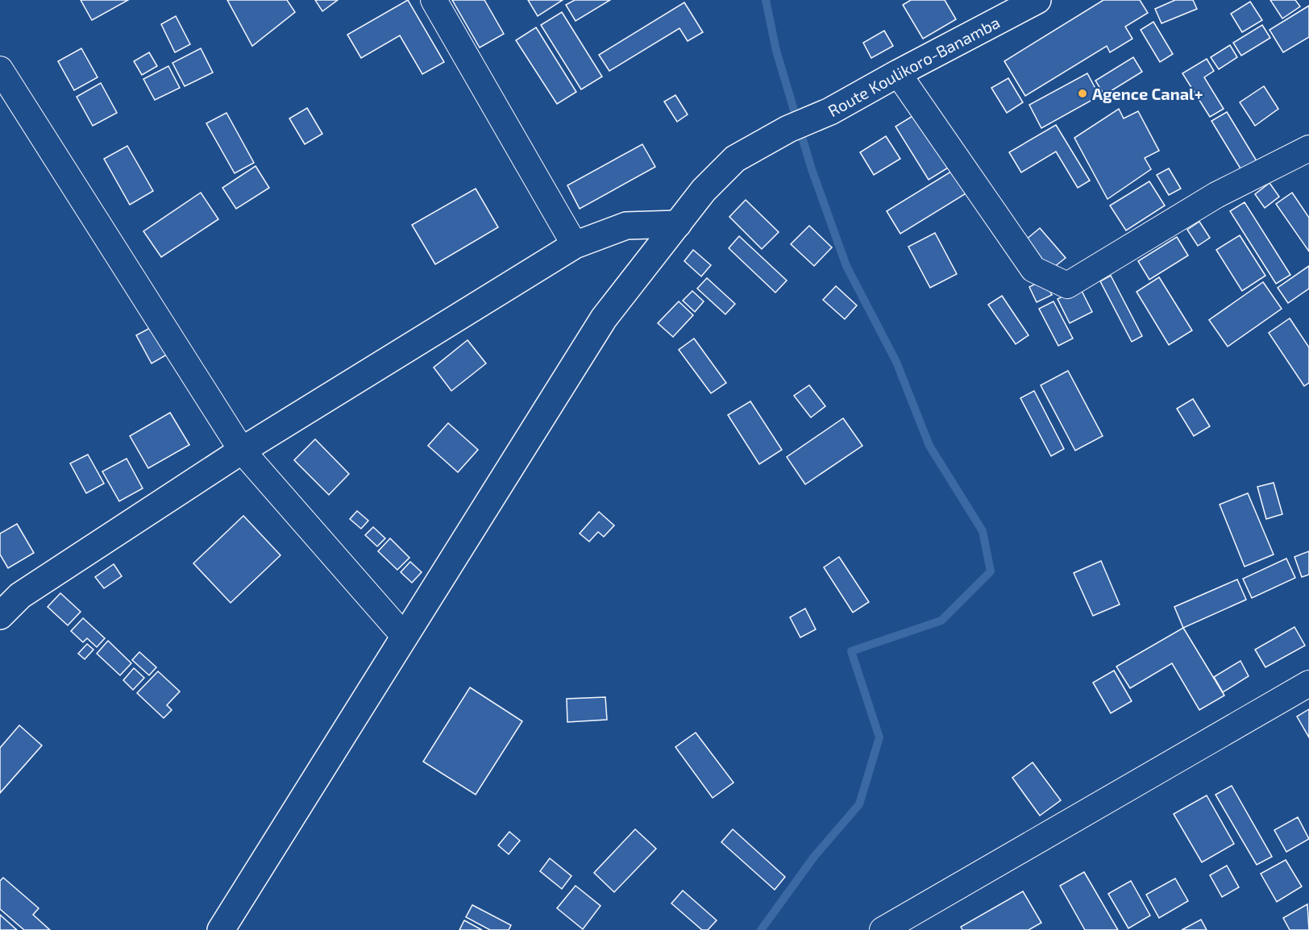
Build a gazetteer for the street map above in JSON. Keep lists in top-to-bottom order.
{
  "streets": {
    "main road": ["Route Koulikoro-Banamba"]
  },
  "places": ["Agence Canal+"]
}
